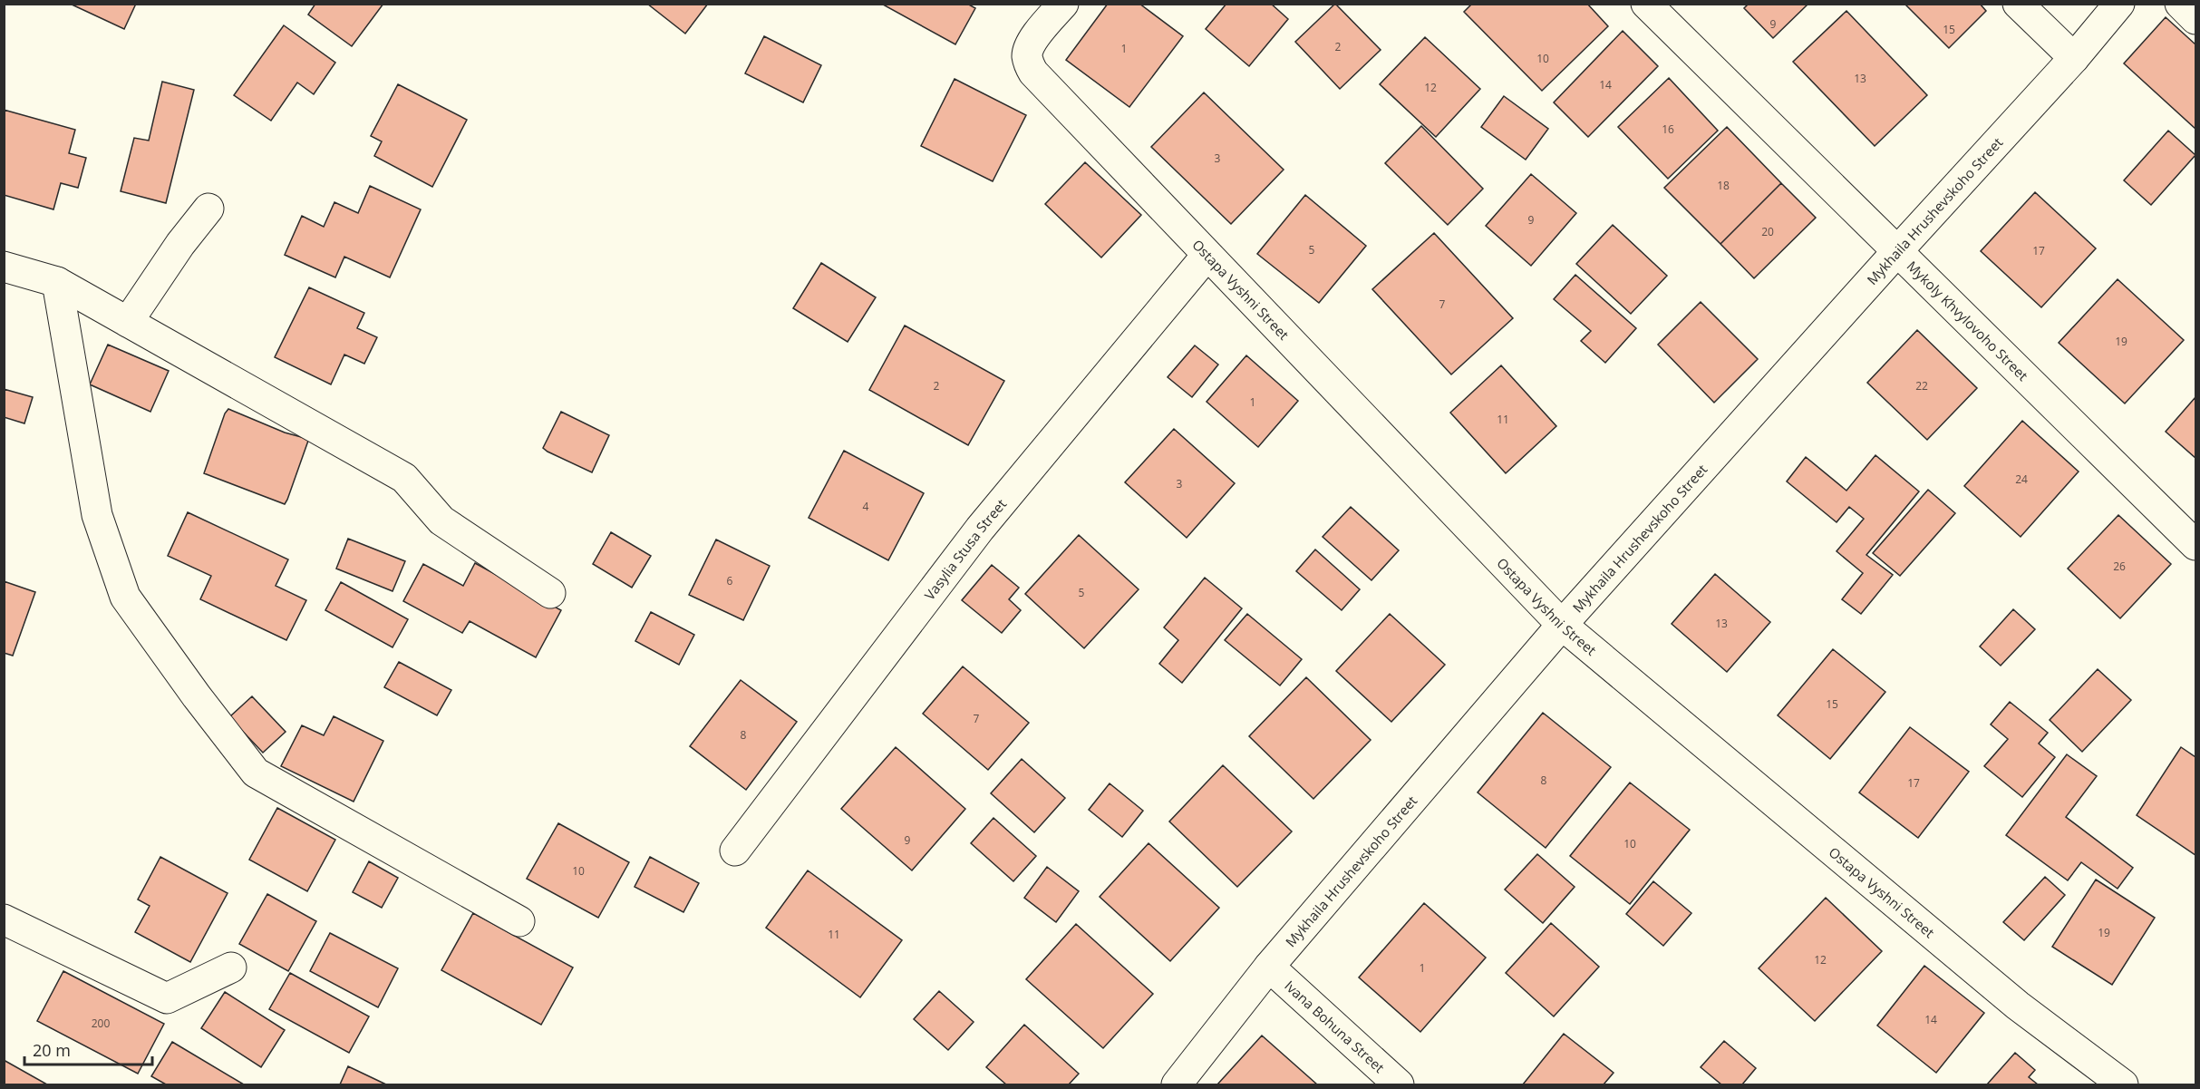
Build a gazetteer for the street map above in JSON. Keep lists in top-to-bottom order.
{
  "streets": {
    "street": [
      "Mykhaila Hrushevskoho Street",
      "Ostapa Vyshni Street",
      "Mykoly Khvylovoho Street",
      "Vasylia Stusa Street",
      "Ivana Bohuna Street"
    ]
  },
  "crossings": [
    ["Mykhaila Hrushevskoho Street", "Ostapa Vyshni Street"],
    ["Mykhaila Hrushevskoho Street", "Mykoly Khvylovoho Street"],
    ["Mykhaila Hrushevskoho Street", "Ivana Bohuna Street"],
    ["Ostapa Vyshni Street", "Vasylia Stusa Street"]
  ],
  "house_numbers": [
    "9",
    "15",
    "2",
    "1",
    "10",
    "13",
    "14",
    "12",
    "16",
    "3",
    "18",
    "9",
    "20",
    "5",
    "17",
    "7",
    "19",
    "2",
    "22",
    "1",
    "11",
    "24",
    "3",
    "4",
    "26",
    "6",
    "5",
    "13",
    "15",
    "7",
    "8",
    "8",
    "17",
    "9",
    "10",
    "10",
    "19",
    "11",
    "12",
    "1",
    "14",
    "200"
  ],
  "scale_bar": "20 m"
}
